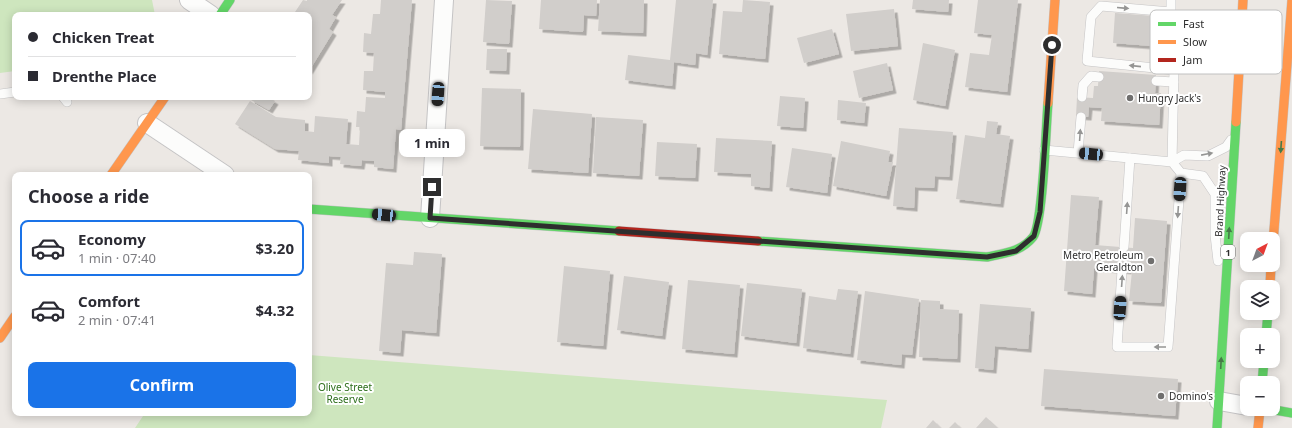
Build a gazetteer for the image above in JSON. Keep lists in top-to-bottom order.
{
  "streets": {
    "main road": ["Brand Highway", "1"]
  },
  "parks": ["Olive Street Reserve"],
  "places": ["Hungry Jack's", "Metro Petroleum Geraldton", "Domino's"],
  "legend": ["Fast", "Slow", "Jam"],
  "north": "top right",
  "page": {
    "banner": ["Chicken Treat", "Drenthe Place"],
    "bubble": "1 min",
    "heading": "Choose a ride",
    "list": [
      {
        "name": "Economy",
        "note": "1 min · 07:40",
        "value": "$3.20"
      },
      {
        "name": "Comfort",
        "note": "2 min · 07:41",
        "value": "$4.32"
      }
    ],
    "map_buttons": ["+", "−"],
    "buttons": "Confirm"
  }
}
